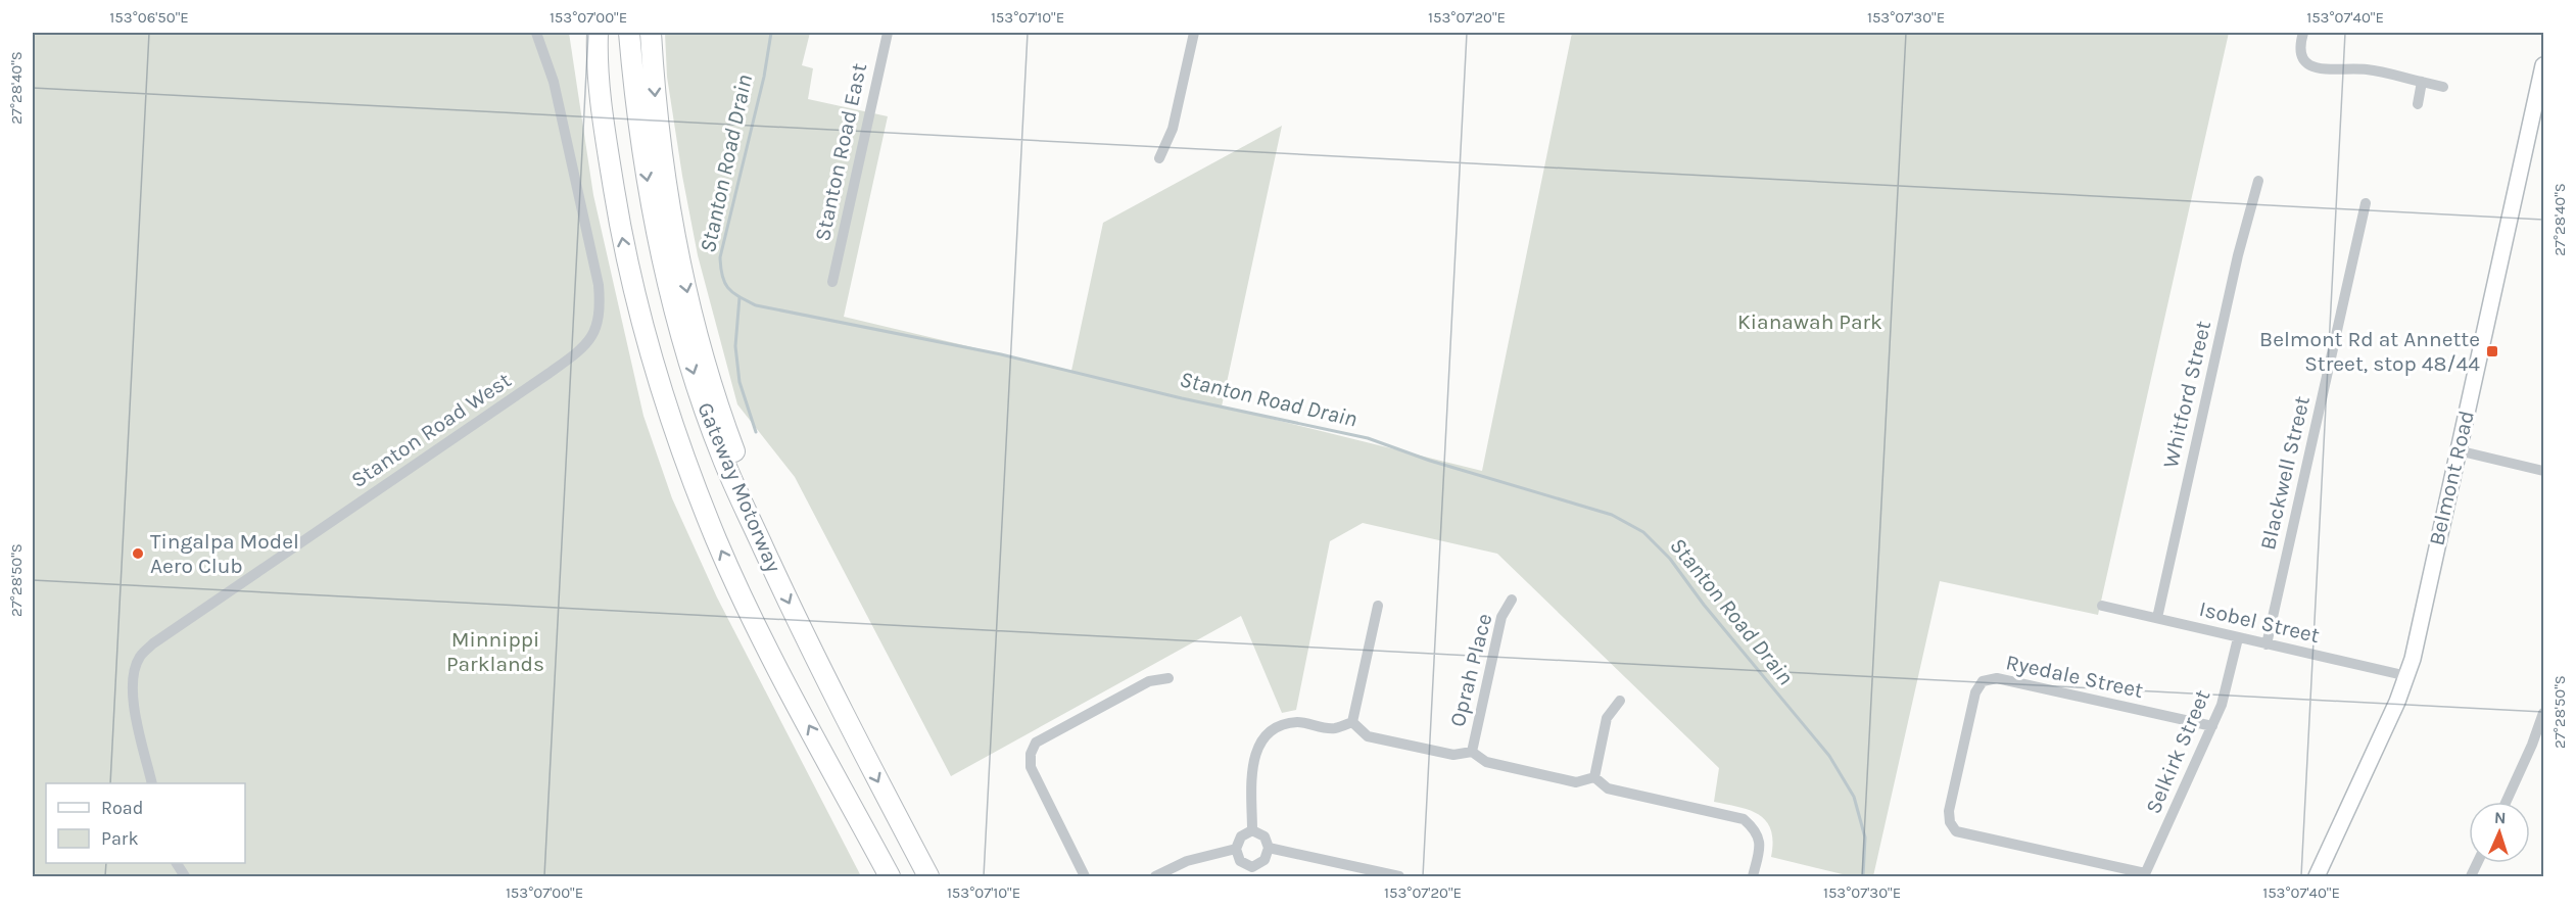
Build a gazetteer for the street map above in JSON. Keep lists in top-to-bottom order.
{
  "streets": {
    "highway": ["Gateway Motorway"],
    "main road": ["Belmont Road"],
    "street": [
      "Stanton Road East",
      "Whitford Street",
      "Stanton Road West",
      "Blackwell Street",
      "Isobel Street",
      "Oprah Place",
      "Ryedale Street",
      "Selkirk Street"
    ]
  },
  "crossings": [
    ["Whitford Street", "Isobel Street"],
    ["Blackwell Street", "Isobel Street"],
    ["Belmont Road", "Isobel Street"],
    ["Isobel Street", "Selkirk Street"],
    ["Ryedale Street", "Selkirk Street"]
  ],
  "water": ["Stanton Road Drain"],
  "parks": ["Kianawah Park", "Minnippi Parklands"],
  "places": {
    "transit": ["Belmont Rd at Annette Street, stop 48/44"],
    "other": ["Tingalpa Model Aero Club"]
  },
  "legend": ["Road", "Park"],
  "north": "top",
  "coordinates": [
    "153°06'50\"E",
    "153°07'00\"E",
    "153°07'10\"E",
    "153°07'20\"E",
    "153°07'30\"E",
    "153°07'40\"E",
    "27°28'40\"S",
    "27°28'50\"S"
  ]
}
